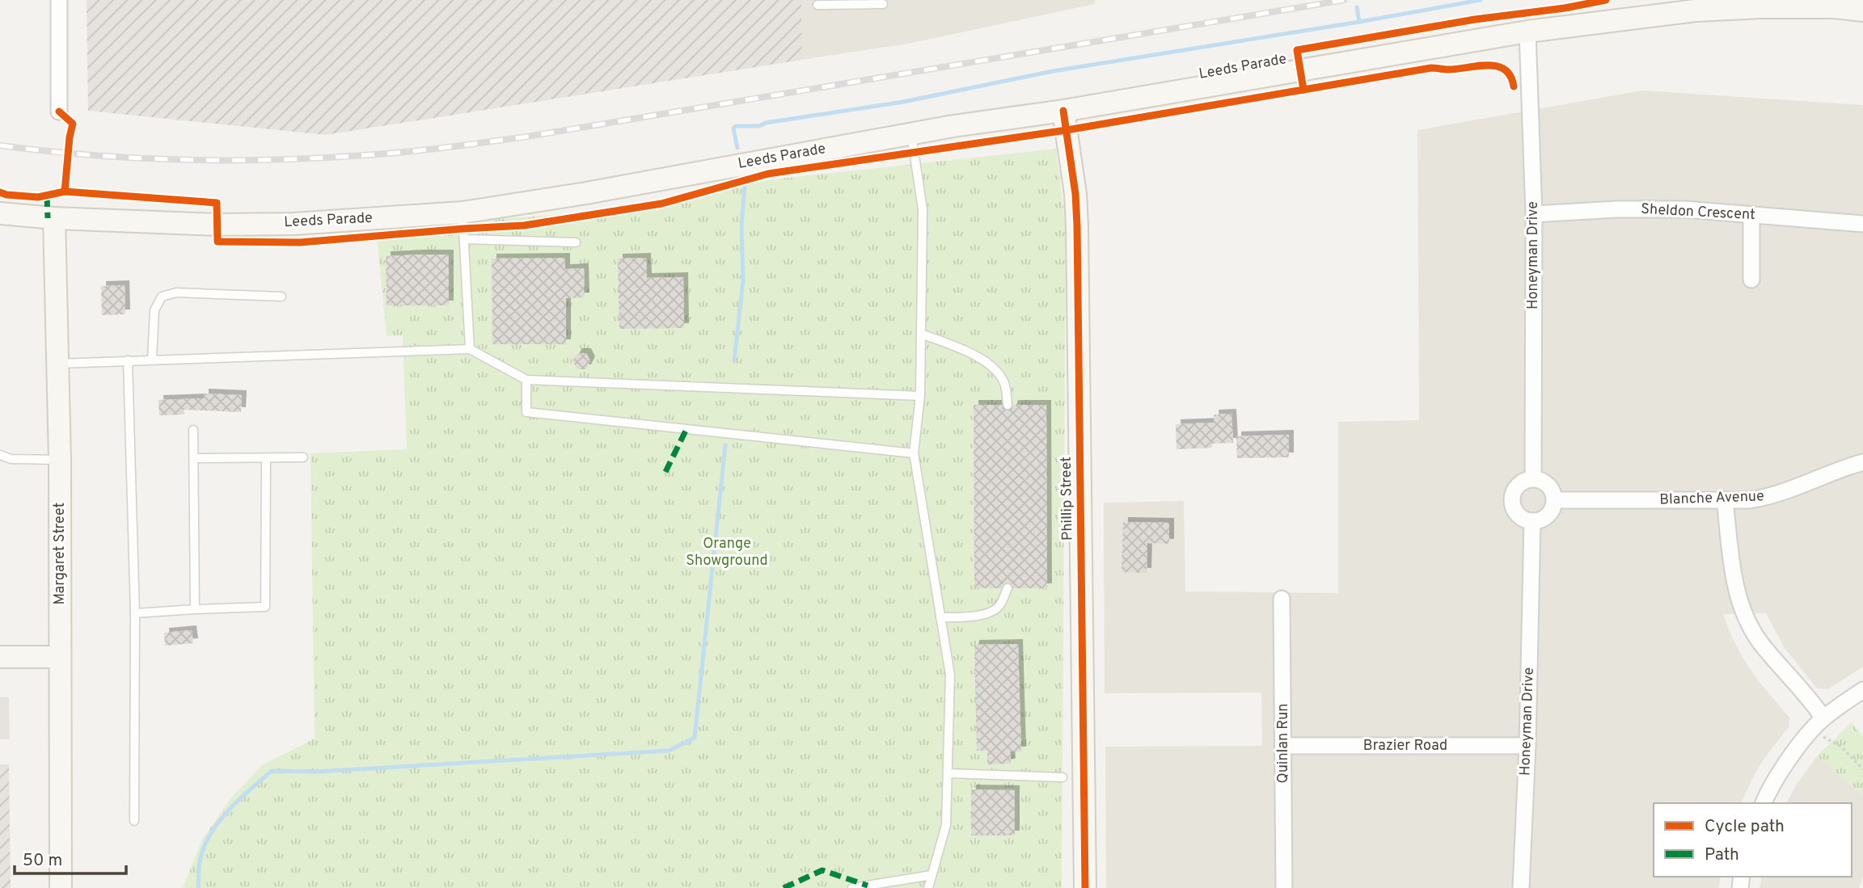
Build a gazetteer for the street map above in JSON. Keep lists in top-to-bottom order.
{
  "streets": {
    "main road": ["Leeds Parade", "Phillip Street", "Margaret Street"],
    "street": [
      "Sheldon Crescent",
      "Honeyman Drive",
      "Blanche Avenue",
      "Quinlan Run",
      "Brazier Road"
    ]
  },
  "crossings": [
    ["Leeds Parade", "Honeyman Drive"],
    ["Leeds Parade", "Phillip Street"],
    ["Leeds Parade", "Margaret Street"],
    ["Sheldon Crescent", "Honeyman Drive"],
    ["Honeyman Drive", "Blanche Avenue"],
    ["Honeyman Drive", "Brazier Road"],
    ["Quinlan Run", "Brazier Road"]
  ],
  "parks": ["Orange Showground"],
  "legend": ["Cycle path", "Path"],
  "scale_bar": "50 m"
}
